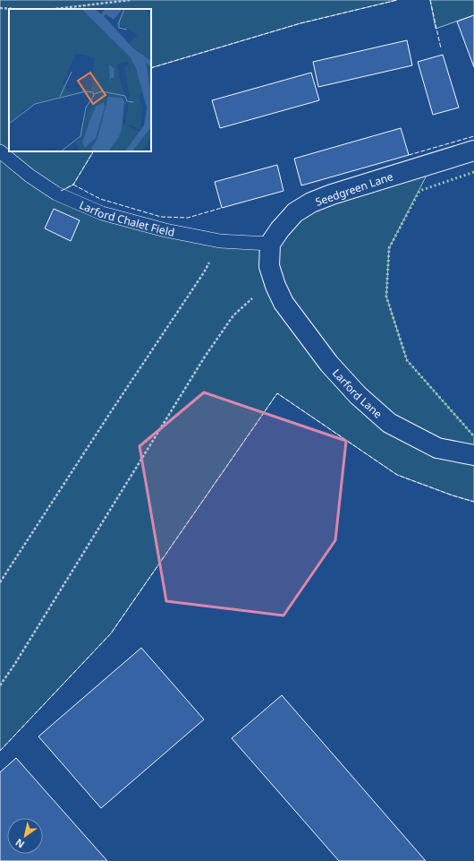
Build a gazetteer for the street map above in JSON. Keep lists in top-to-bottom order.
{
  "streets": {
    "street": ["Seedgreen Lane", "Larford Lane"],
    "lane": ["Larford Chalet Field"]
  },
  "crossings": [
    ["Seedgreen Lane", "Larford Chalet Field"]
  ],
  "north": "bottom left"
}
